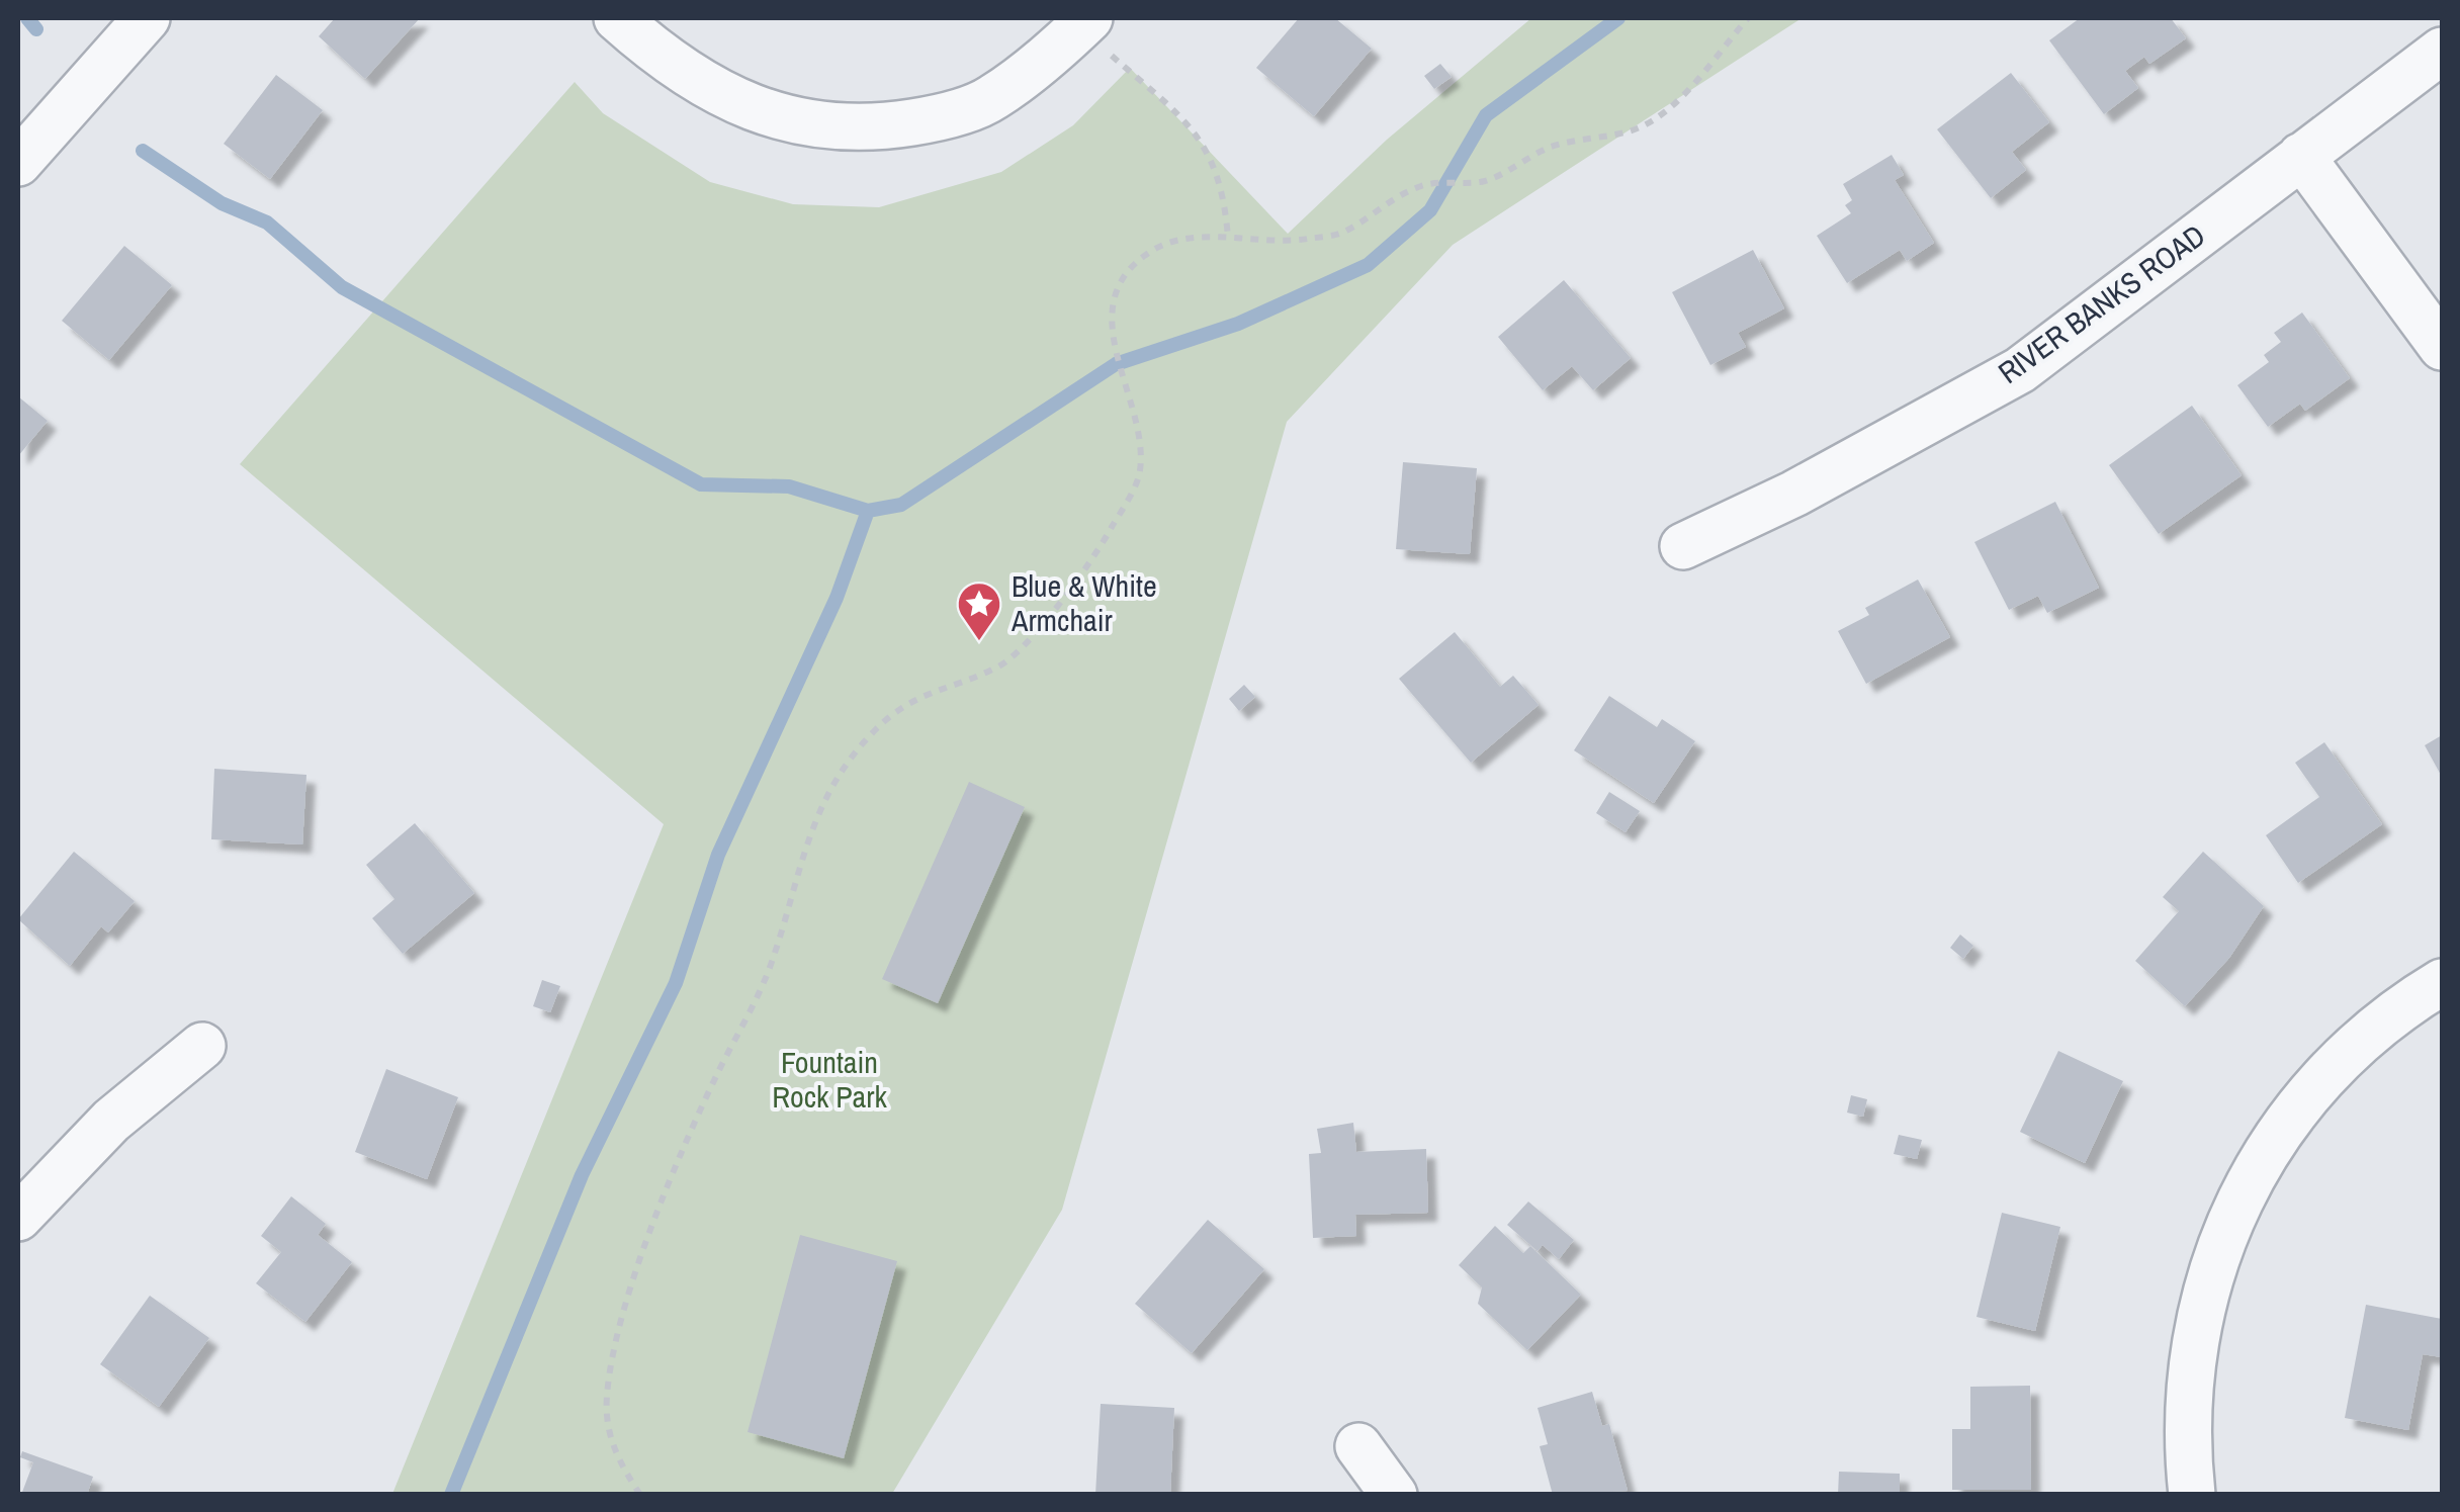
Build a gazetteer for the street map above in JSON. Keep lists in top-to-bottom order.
{
  "streets": {
    "street": ["RIVER BANKS ROAD"]
  },
  "parks": ["Fountain Rock Park"],
  "places": {
    "place": ["Blue & White Armchair"]
  }
}
